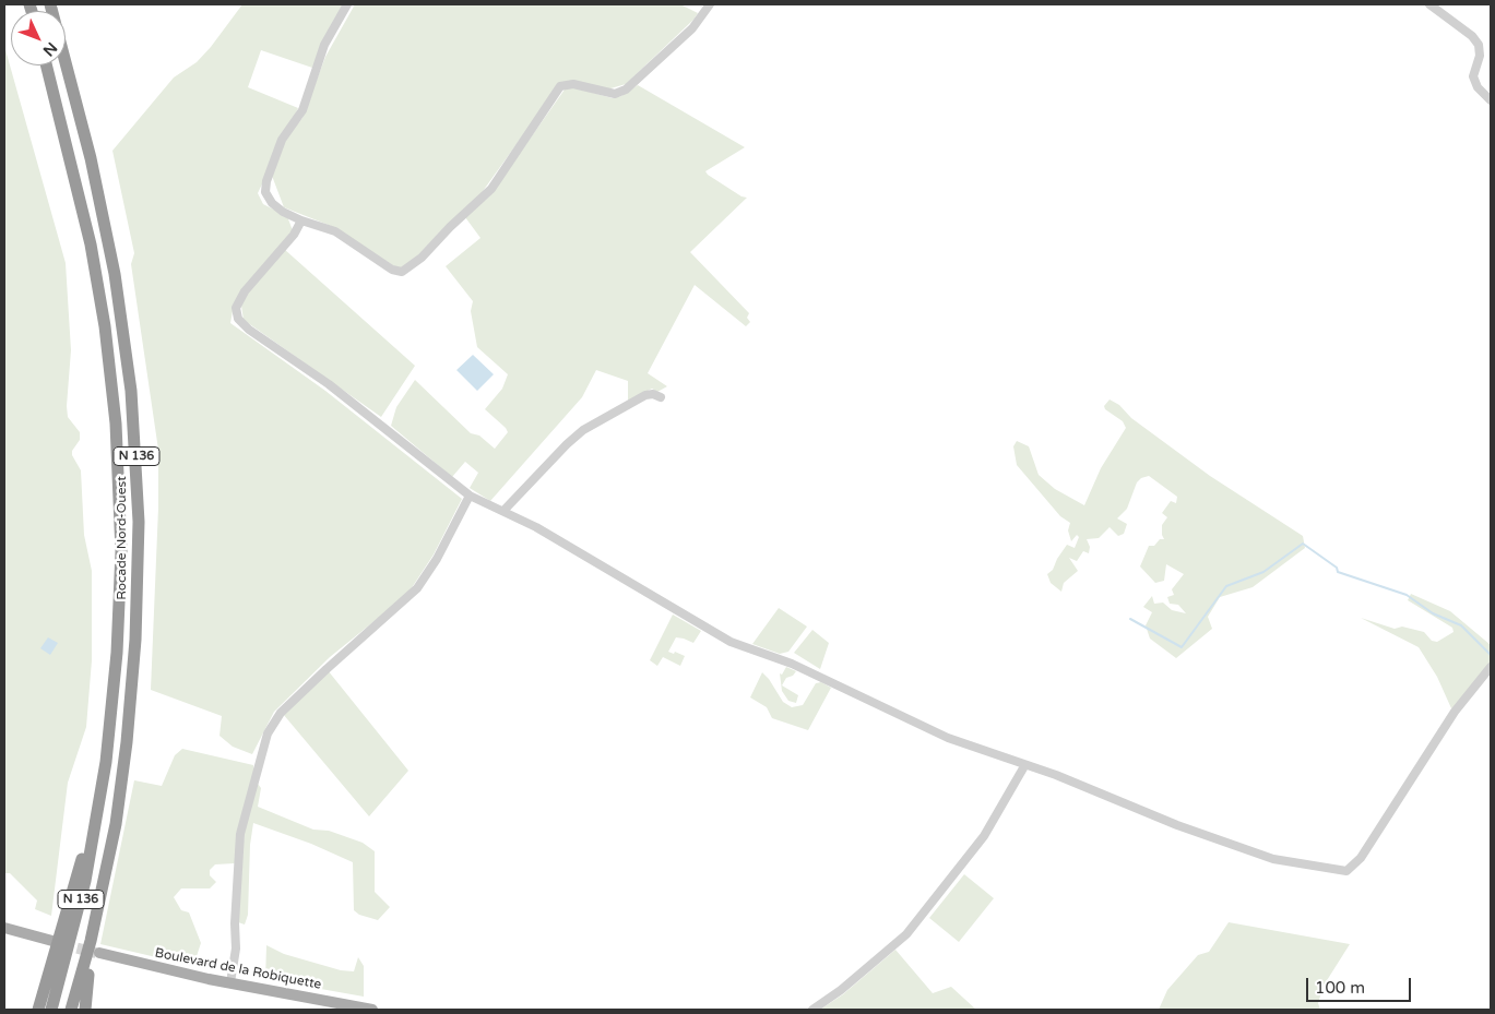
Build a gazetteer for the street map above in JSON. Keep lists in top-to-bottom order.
{
  "streets": {
    "highway": ["N 136", "Rocade Nord-Ouest"],
    "main road": ["Boulevard de la Robiquette"]
  },
  "scale_bar": "100 m",
  "north": "bottom right"
}
